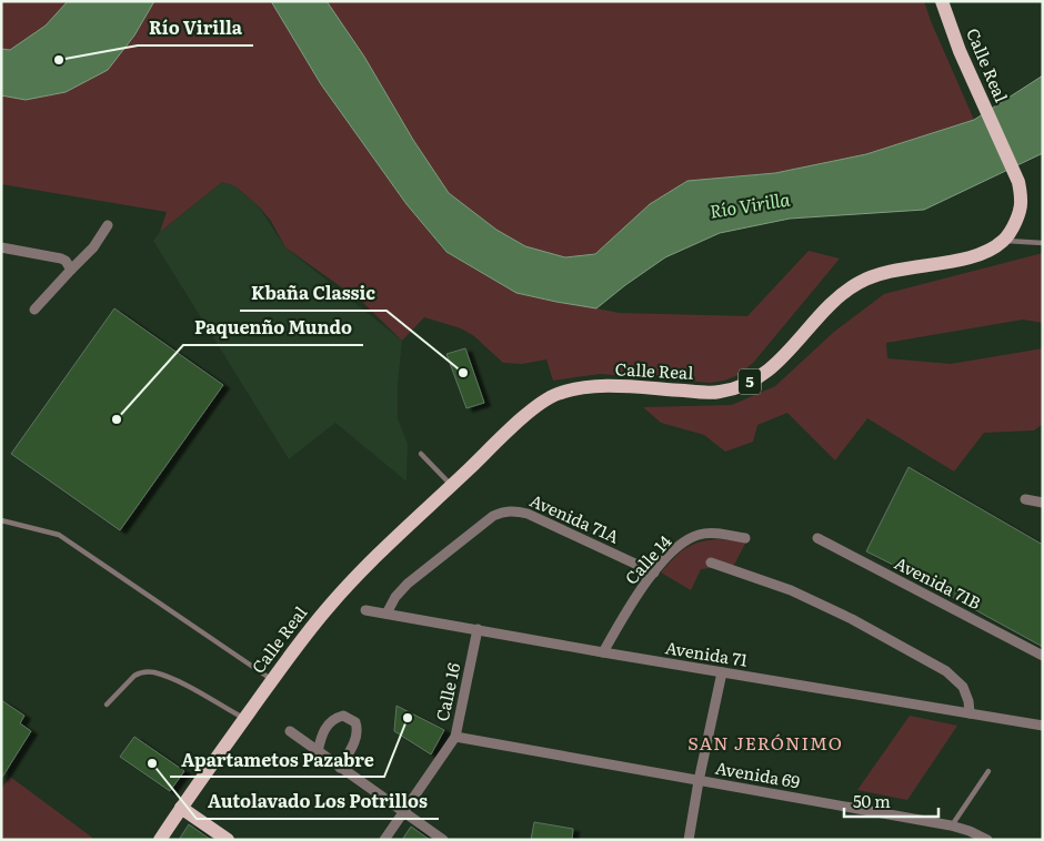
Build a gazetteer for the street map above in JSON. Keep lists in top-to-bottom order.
{
  "streets": {
    "main road": ["Calle Real", "5"],
    "street": [
      "Avenida 71A",
      "Calle 14",
      "Avenida 71B",
      "Avenida 71",
      "Calle 16",
      "Avenida 69"
    ]
  },
  "crossings": [
    ["Avenida 71A", "Calle 14"],
    ["Avenida 71A", "Avenida 71"],
    ["Calle 14", "Avenida 71"],
    ["Avenida 71", "Calle 16"],
    ["Calle 16", "Avenida 69"]
  ],
  "districts": ["SAN JERÓNIMO"],
  "water": ["Río Virilla"],
  "places": [
    "Río Virilla",
    "Kbaña Classic",
    "Paquenño Mundo",
    "Apartametos Pazabre",
    "Autolavado Los Potrillos"
  ],
  "scale_bar": "50 m"
}
